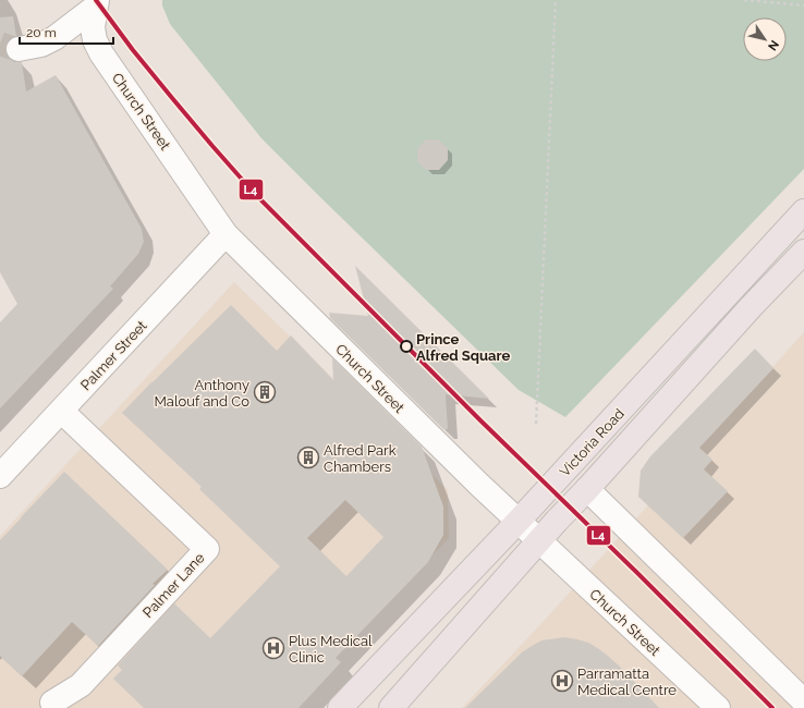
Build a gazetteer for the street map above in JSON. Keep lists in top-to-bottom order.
{
  "streets": {
    "main road": ["Victoria Road"],
    "street": ["Church Street", "Palmer Street", "Palmer Lane"]
  },
  "crossings": [
    ["Church Street", "Palmer Street"],
    ["Church Street", "Victoria Road"],
    ["Palmer Street", "Palmer Lane"]
  ],
  "places": {
    "other": ["Prince Alfred Square"],
    "building": ["Anthony Malouf and Co", "Alfred Park Chambers"],
    "hospital": ["Plus Medical Clinic", "Parramatta Medical Centre"]
  },
  "lines": ["transit line L4"],
  "scale_bar": "20 m",
  "north": "bottom right"
}
